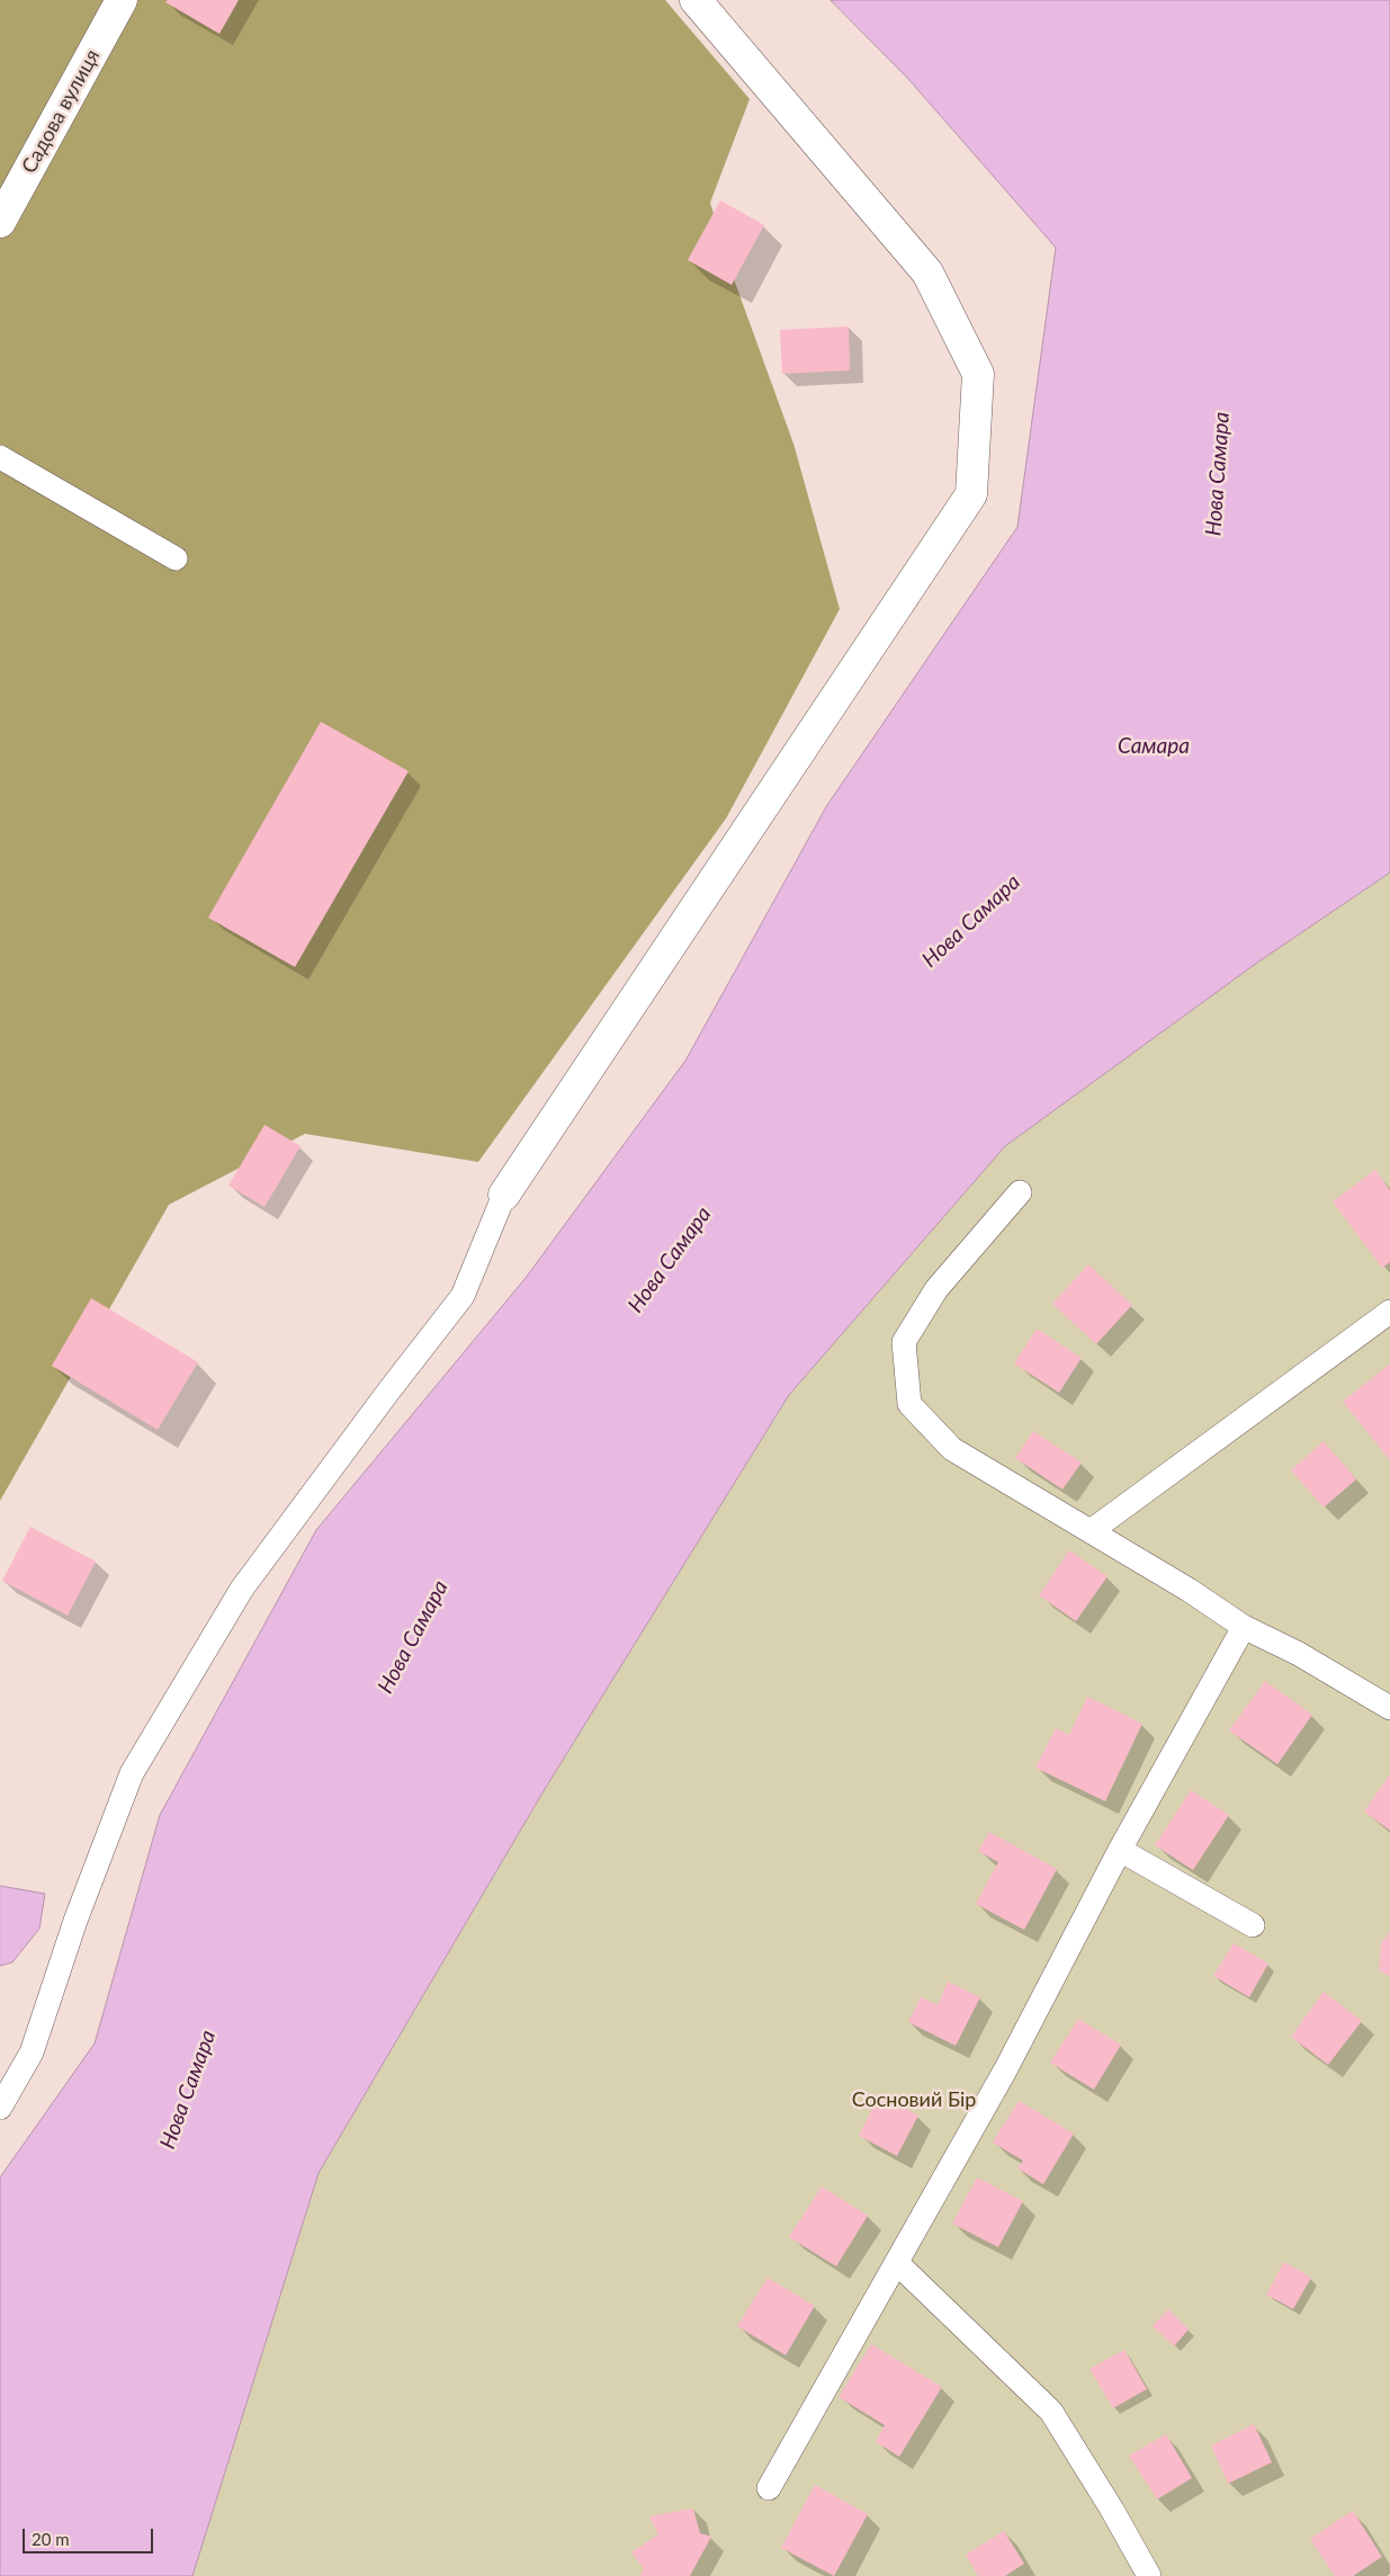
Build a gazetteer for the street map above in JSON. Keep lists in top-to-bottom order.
{
  "streets": {
    "street": ["Садова вулиця"]
  },
  "water": ["Нова Самара", "Самара"],
  "parks": ["Сосновий Бір"],
  "scale_bar": "20 m"
}
